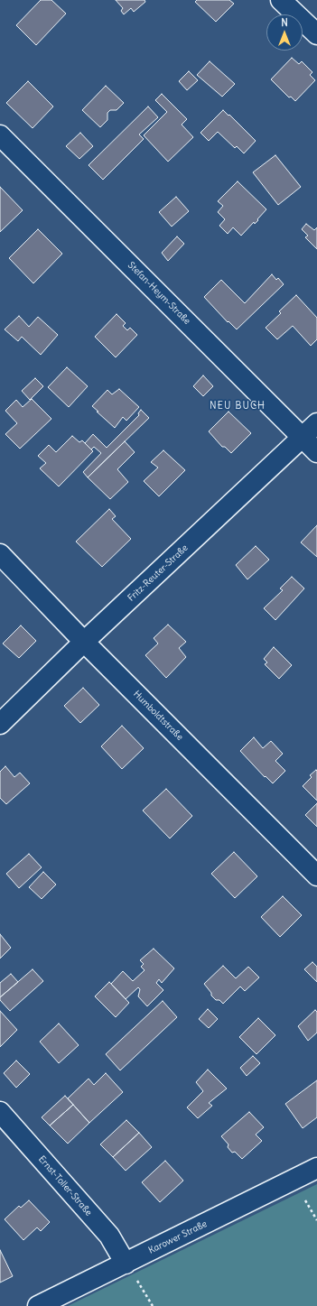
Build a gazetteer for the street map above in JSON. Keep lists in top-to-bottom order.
{
  "streets": {
    "street": [
      "Stefan-Heym-Straße",
      "Fritz-Reuter-Straße",
      "Humboldtstraße",
      "Ernst-Toller-Straße",
      "Karower Straße"
    ]
  },
  "crossings": [
    ["Stefan-Heym-Straße", "Fritz-Reuter-Straße"],
    ["Fritz-Reuter-Straße", "Humboldtstraße"],
    ["Ernst-Toller-Straße", "Karower Straße"]
  ],
  "districts": ["NEU BUCH"],
  "north": "top"
}
